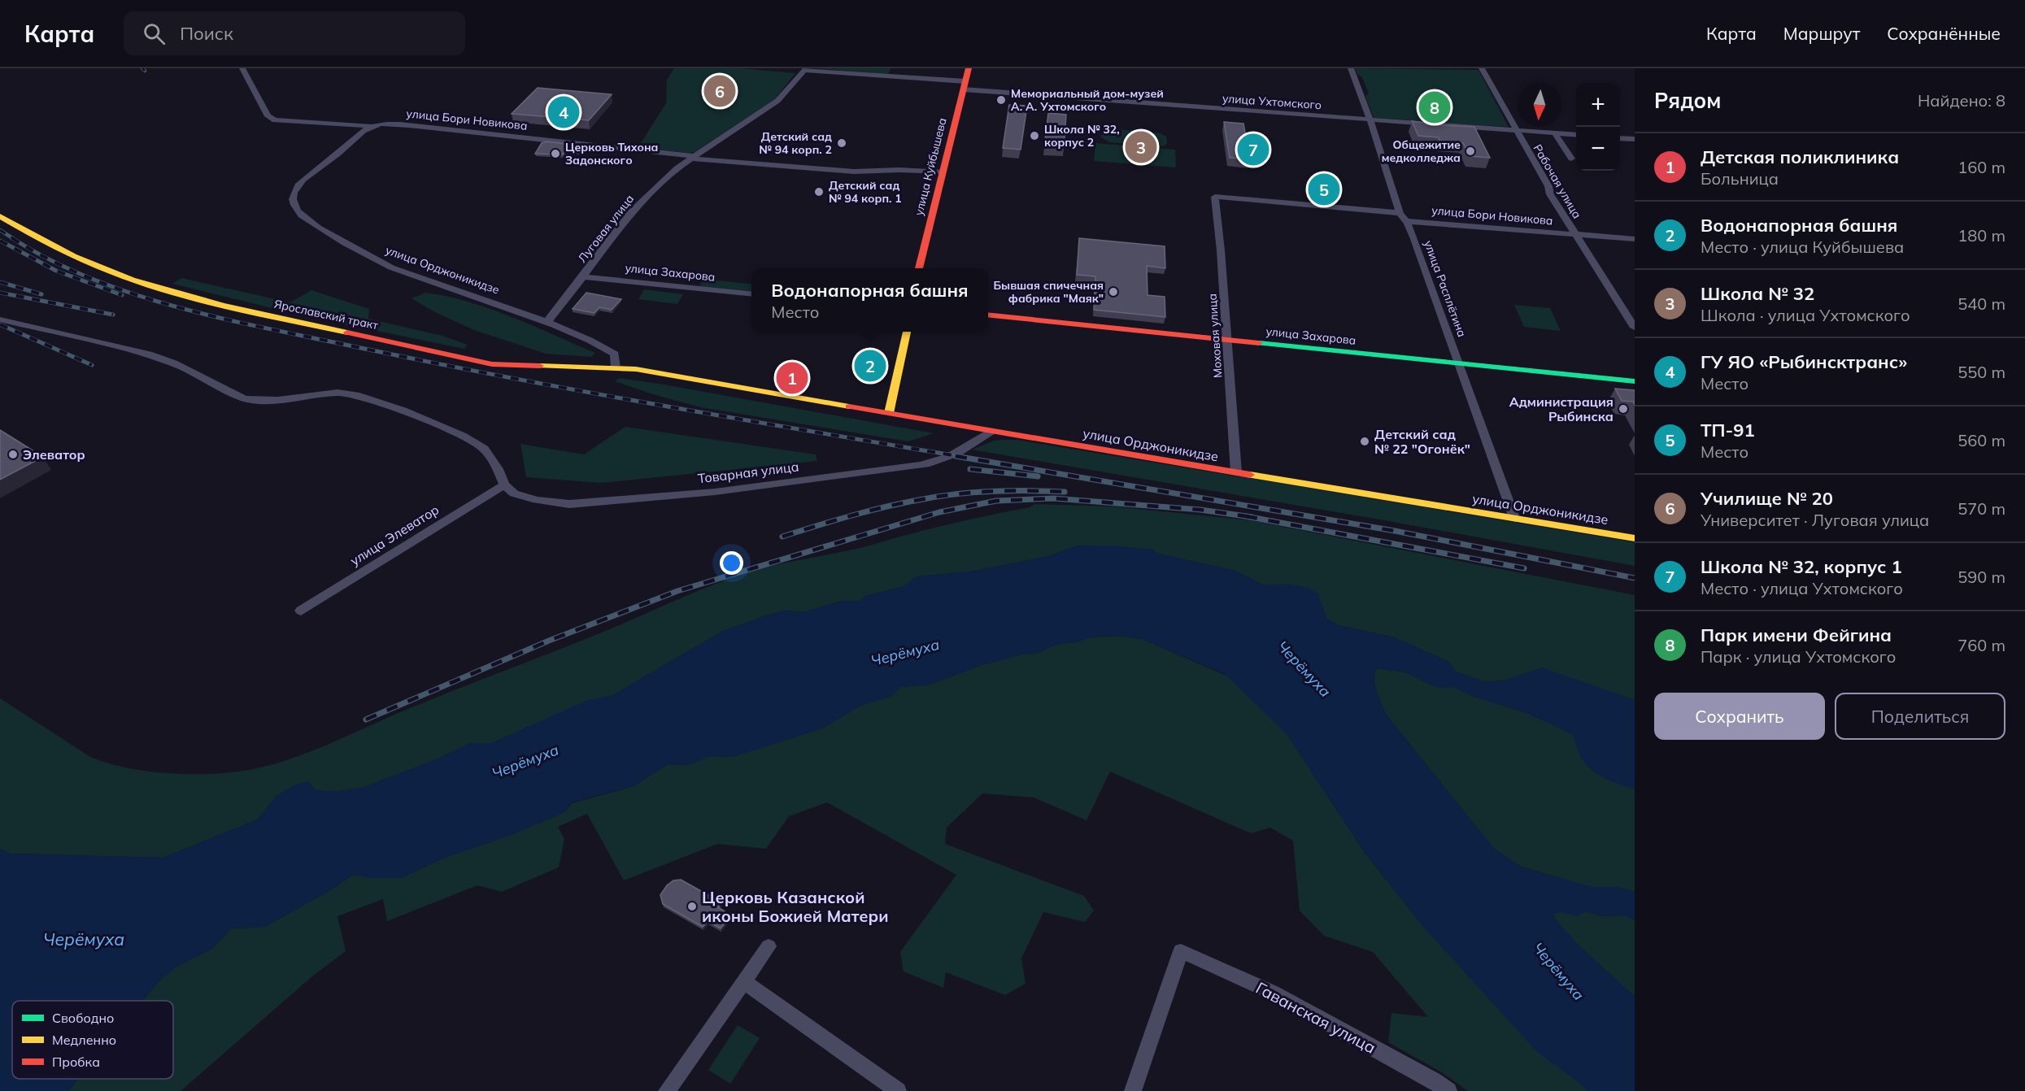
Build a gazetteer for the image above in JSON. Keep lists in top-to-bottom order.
{
  "streets": {
    "street": [
      "улица Ухтомского",
      "улица Бори Новикова",
      "улица Куйбышева",
      "Рабочая улица",
      "Луговая улица",
      "улица Орджоникидзе",
      "улица Захарова",
      "улица Расплётина",
      "Ярославский тракт",
      "Моховая улица",
      "Товарная улица",
      "улица Элеватор",
      "Гаванская улица"
    ]
  },
  "crossings": [
    ["улица Ухтомского", "улица Куйбышева"],
    ["улица Ухтомского", "Рабочая улица"],
    ["улица Ухтомского", "Луговая улица"],
    ["улица Ухтомского", "улица Расплётина"],
    ["улица Бори Новикова", "улица Куйбышева"],
    ["улица Бори Новикова", "Рабочая улица"],
    ["улица Бори Новикова", "Луговая улица"],
    ["улица Бори Новикова", "улица Орджоникидзе"],
    ["улица Бори Новикова", "улица Расплётина"],
    ["Луговая улица", "улица Орджоникидзе"],
    ["Луговая улица", "улица Захарова"],
    ["улица Орджоникидзе", "улица Расплётина"],
    ["улица Орджоникидзе", "Ярославский тракт"],
    ["улица Орджоникидзе", "Моховая улица"],
    ["улица Орджоникидзе", "Товарная улица"],
    ["улица Захарова", "улица Расплётина"],
    ["улица Захарова", "Моховая улица"],
    ["улица Расплётина", "Моховая улица"],
    ["Товарная улица", "улица Элеватор"]
  ],
  "water": ["Черёмуха"],
  "places": [
    "Мемориальный дом-музей А. А. Ухтомского",
    "Школа № 32, корпус 2",
    "Детский сад № 94 корп. 2",
    "Общежитие медколледжа",
    "Церковь Тихона Задонского",
    "Детский сад № 94 корп. 1",
    "Бывшая спичечная фабрика \"Маяк\"",
    "Администрация Рыбинска",
    "Детский сад № 22 \"Огонёк\"",
    "Элеватор",
    "Церковь Казанской иконы Божией Матери"
  ],
  "legend": ["Свободно", "Медленно", "Пробка"],
  "north": "bottom",
  "page": {
    "header": "Карта",
    "search": "Поиск",
    "nav": ["Карта", "Маршрут", "Сохранённые"],
    "heading": ["Рядом", "Найдено: 8"],
    "pins": [
      "6",
      "8",
      "4",
      "3",
      "7",
      "5",
      "2",
      "1"
    ],
    "map_buttons": ["+", "−"],
    "list": [
      {
        "mark": "1",
        "name": "Детская поликлиника",
        "note": "Больница",
        "value": "160 m"
      },
      {
        "mark": "2",
        "name": "Водонапорная башня",
        "note": "Место · улица Куйбышева",
        "value": "180 m"
      },
      {
        "mark": "3",
        "name": "Школа № 32",
        "note": "Школа · улица Ухтомского",
        "value": "540 m"
      },
      {
        "mark": "4",
        "name": "ГУ ЯО «Рыбинсктранс»",
        "note": "Место",
        "value": "550 m"
      },
      {
        "mark": "5",
        "name": "ТП-91",
        "note": "Место",
        "value": "560 m"
      },
      {
        "mark": "6",
        "name": "Училище № 20",
        "note": "Университет · Луговая улица",
        "value": "570 m"
      },
      {
        "mark": "7",
        "name": "Школа № 32, корпус 1",
        "note": "Место · улица Ухтомского",
        "value": "590 m"
      },
      {
        "mark": "8",
        "name": "Парк имени Фейгина",
        "note": "Парк · улица Ухтомского",
        "value": "760 m"
      }
    ],
    "popup": ["Водонапорная башня", "Место"],
    "buttons": ["Сохранить", "Поделиться"]
  }
}
